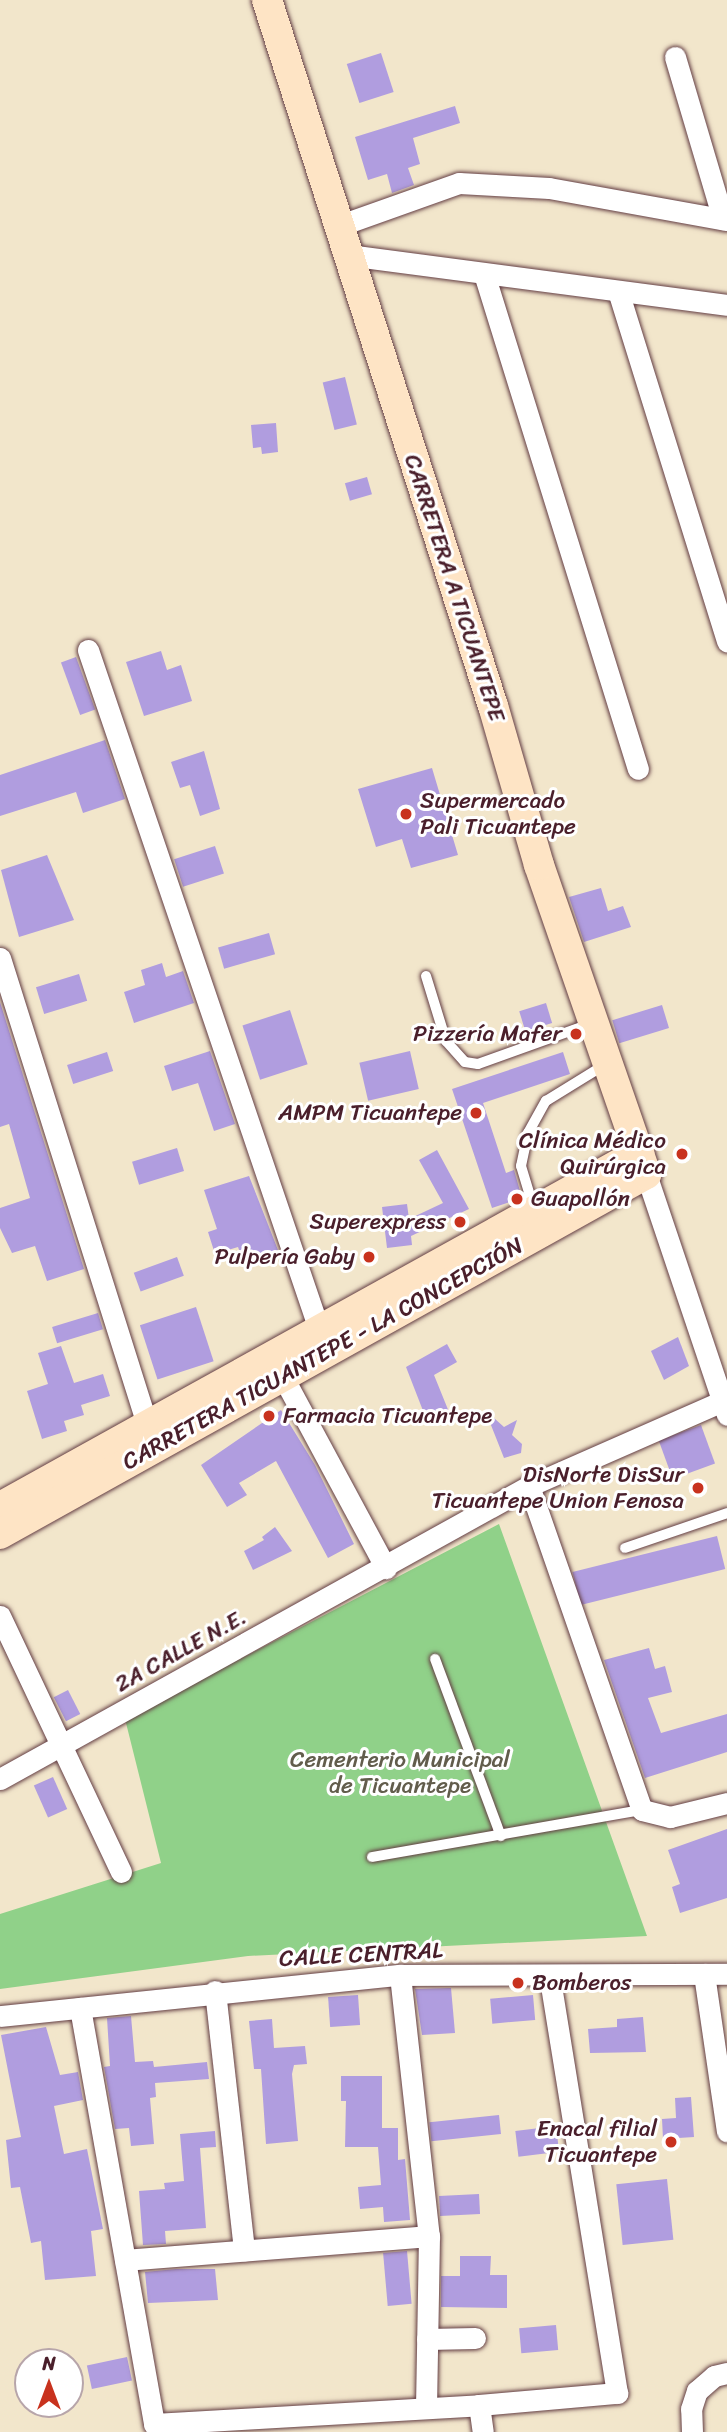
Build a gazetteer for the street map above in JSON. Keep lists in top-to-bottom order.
{
  "streets": {
    "main road": ["CARRETERA A TICUANTEPE", "CARRETERA TICUANTEPE - LA CONCEPCIÓN"],
    "street": ["2A CALLE N.E.", "CALLE CENTRAL"]
  },
  "crossings": [
    ["CARRETERA A TICUANTEPE", "CARRETERA TICUANTEPE - LA CONCEPCIÓN"]
  ],
  "parks": ["Cementerio Municipal de Ticuantepe"],
  "places": [
    "Supermercado Pali Ticuantepe",
    "Pizzería Mafer",
    "AMPM Ticuantepe",
    "Clínica Médico Quirúrgica",
    "Guapollón",
    "Superexpress",
    "Pulpería Gaby",
    "Farmacia Ticuantepe",
    "DisNorte DisSur Ticuantepe Union Fenosa",
    "Bomberos",
    "Enacal filial Ticuantepe"
  ],
  "north": "top"
}
